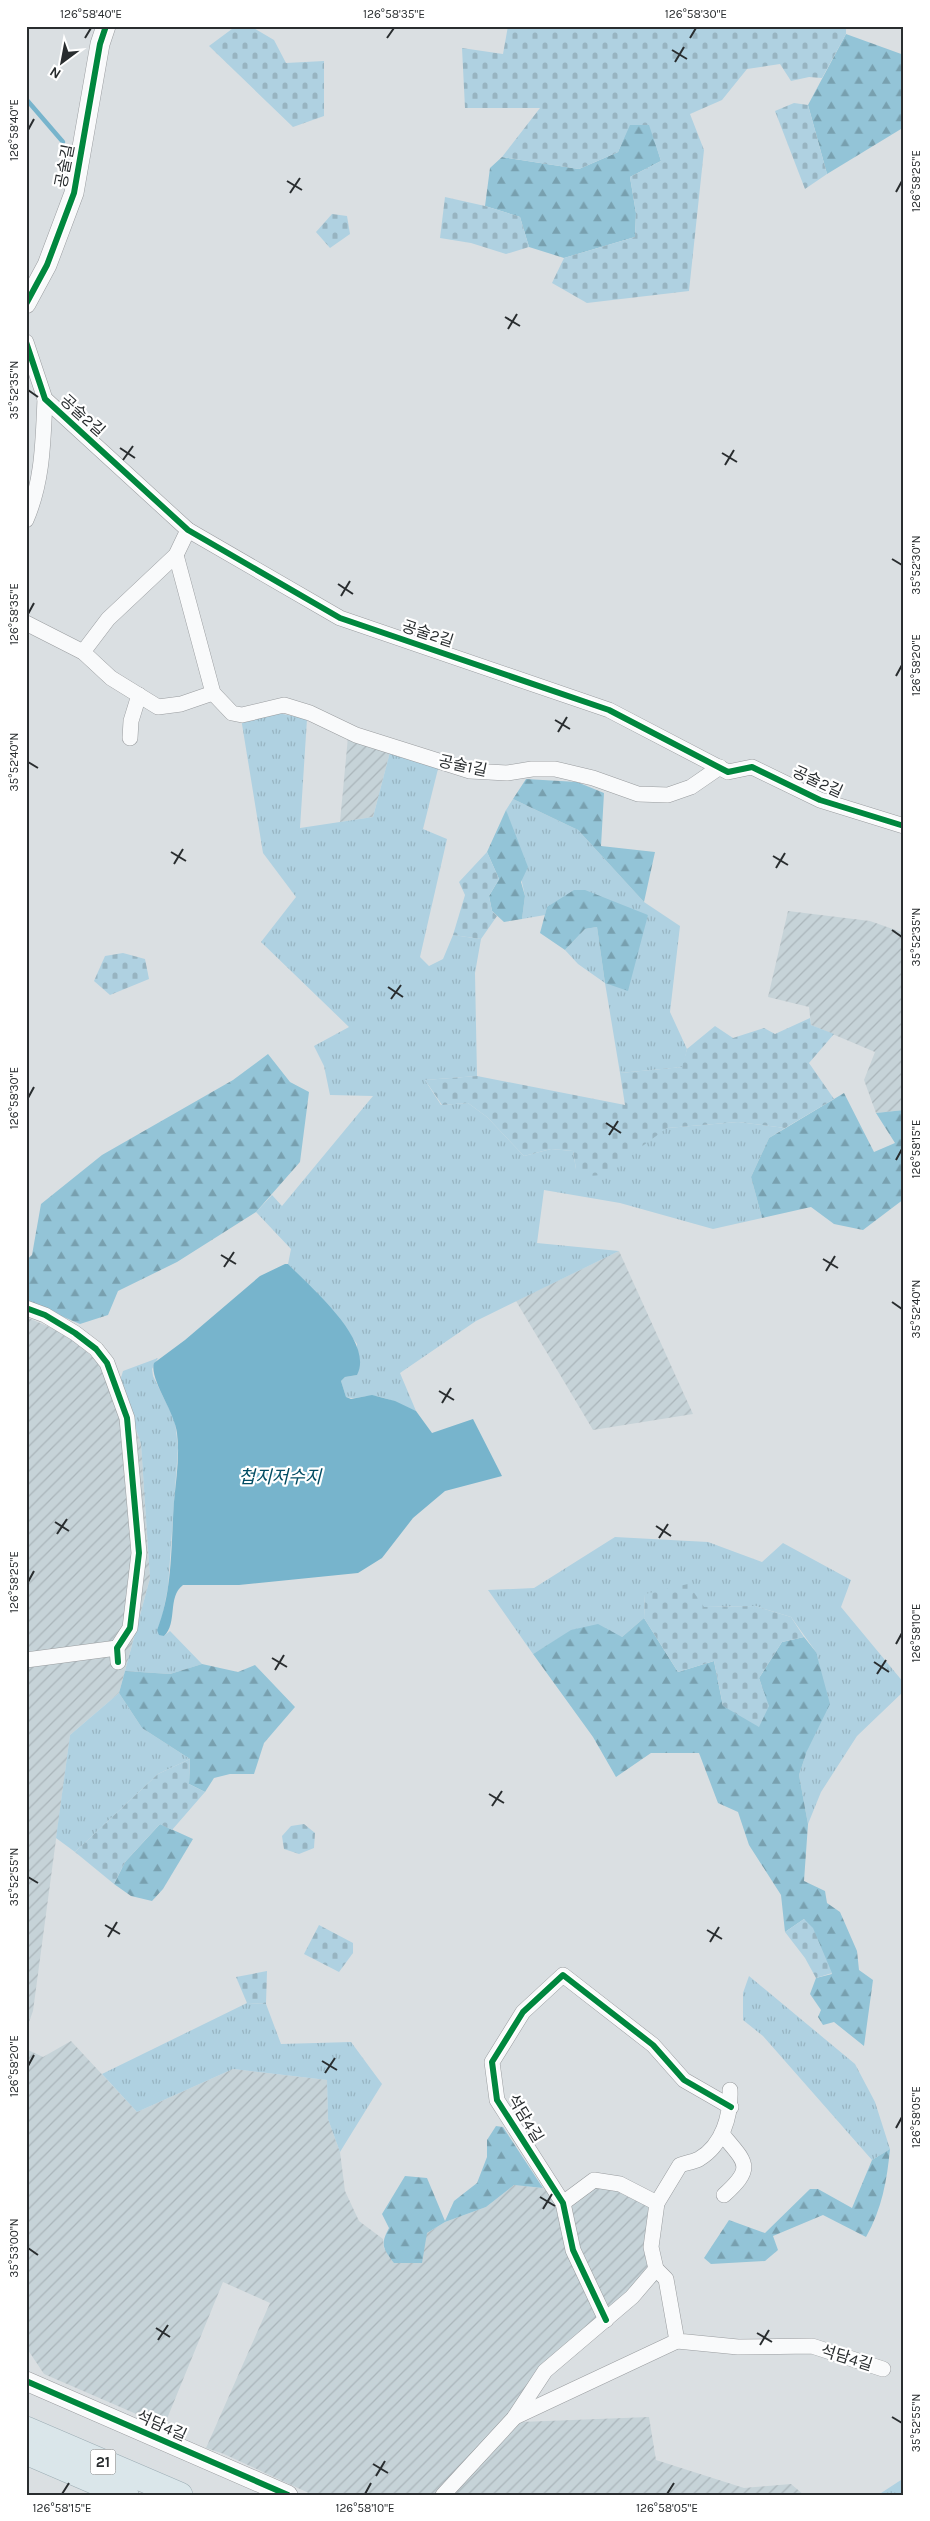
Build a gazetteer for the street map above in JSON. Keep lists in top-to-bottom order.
{
  "streets": {
    "highway": ["21"],
    "street": [
      "공술길",
      "공술2길",
      "공술1길",
      "석담4길"
    ]
  },
  "crossings": [
    ["공술2길", "공술1길"]
  ],
  "water": ["첩지저수지"],
  "north": "bottom left",
  "coordinates": [
    "126°58'40\"E",
    "126°58'35\"E",
    "126°58'30\"E",
    "126°58'25\"E",
    "35°52'35\"N",
    "35°52'30\"N",
    "126°58'20\"E",
    "35°52'40\"N",
    "126°58'15\"E",
    "126°58'10\"E",
    "35°52'55\"N",
    "126°58'05\"E",
    "35°53'00\"N"
  ]
}
